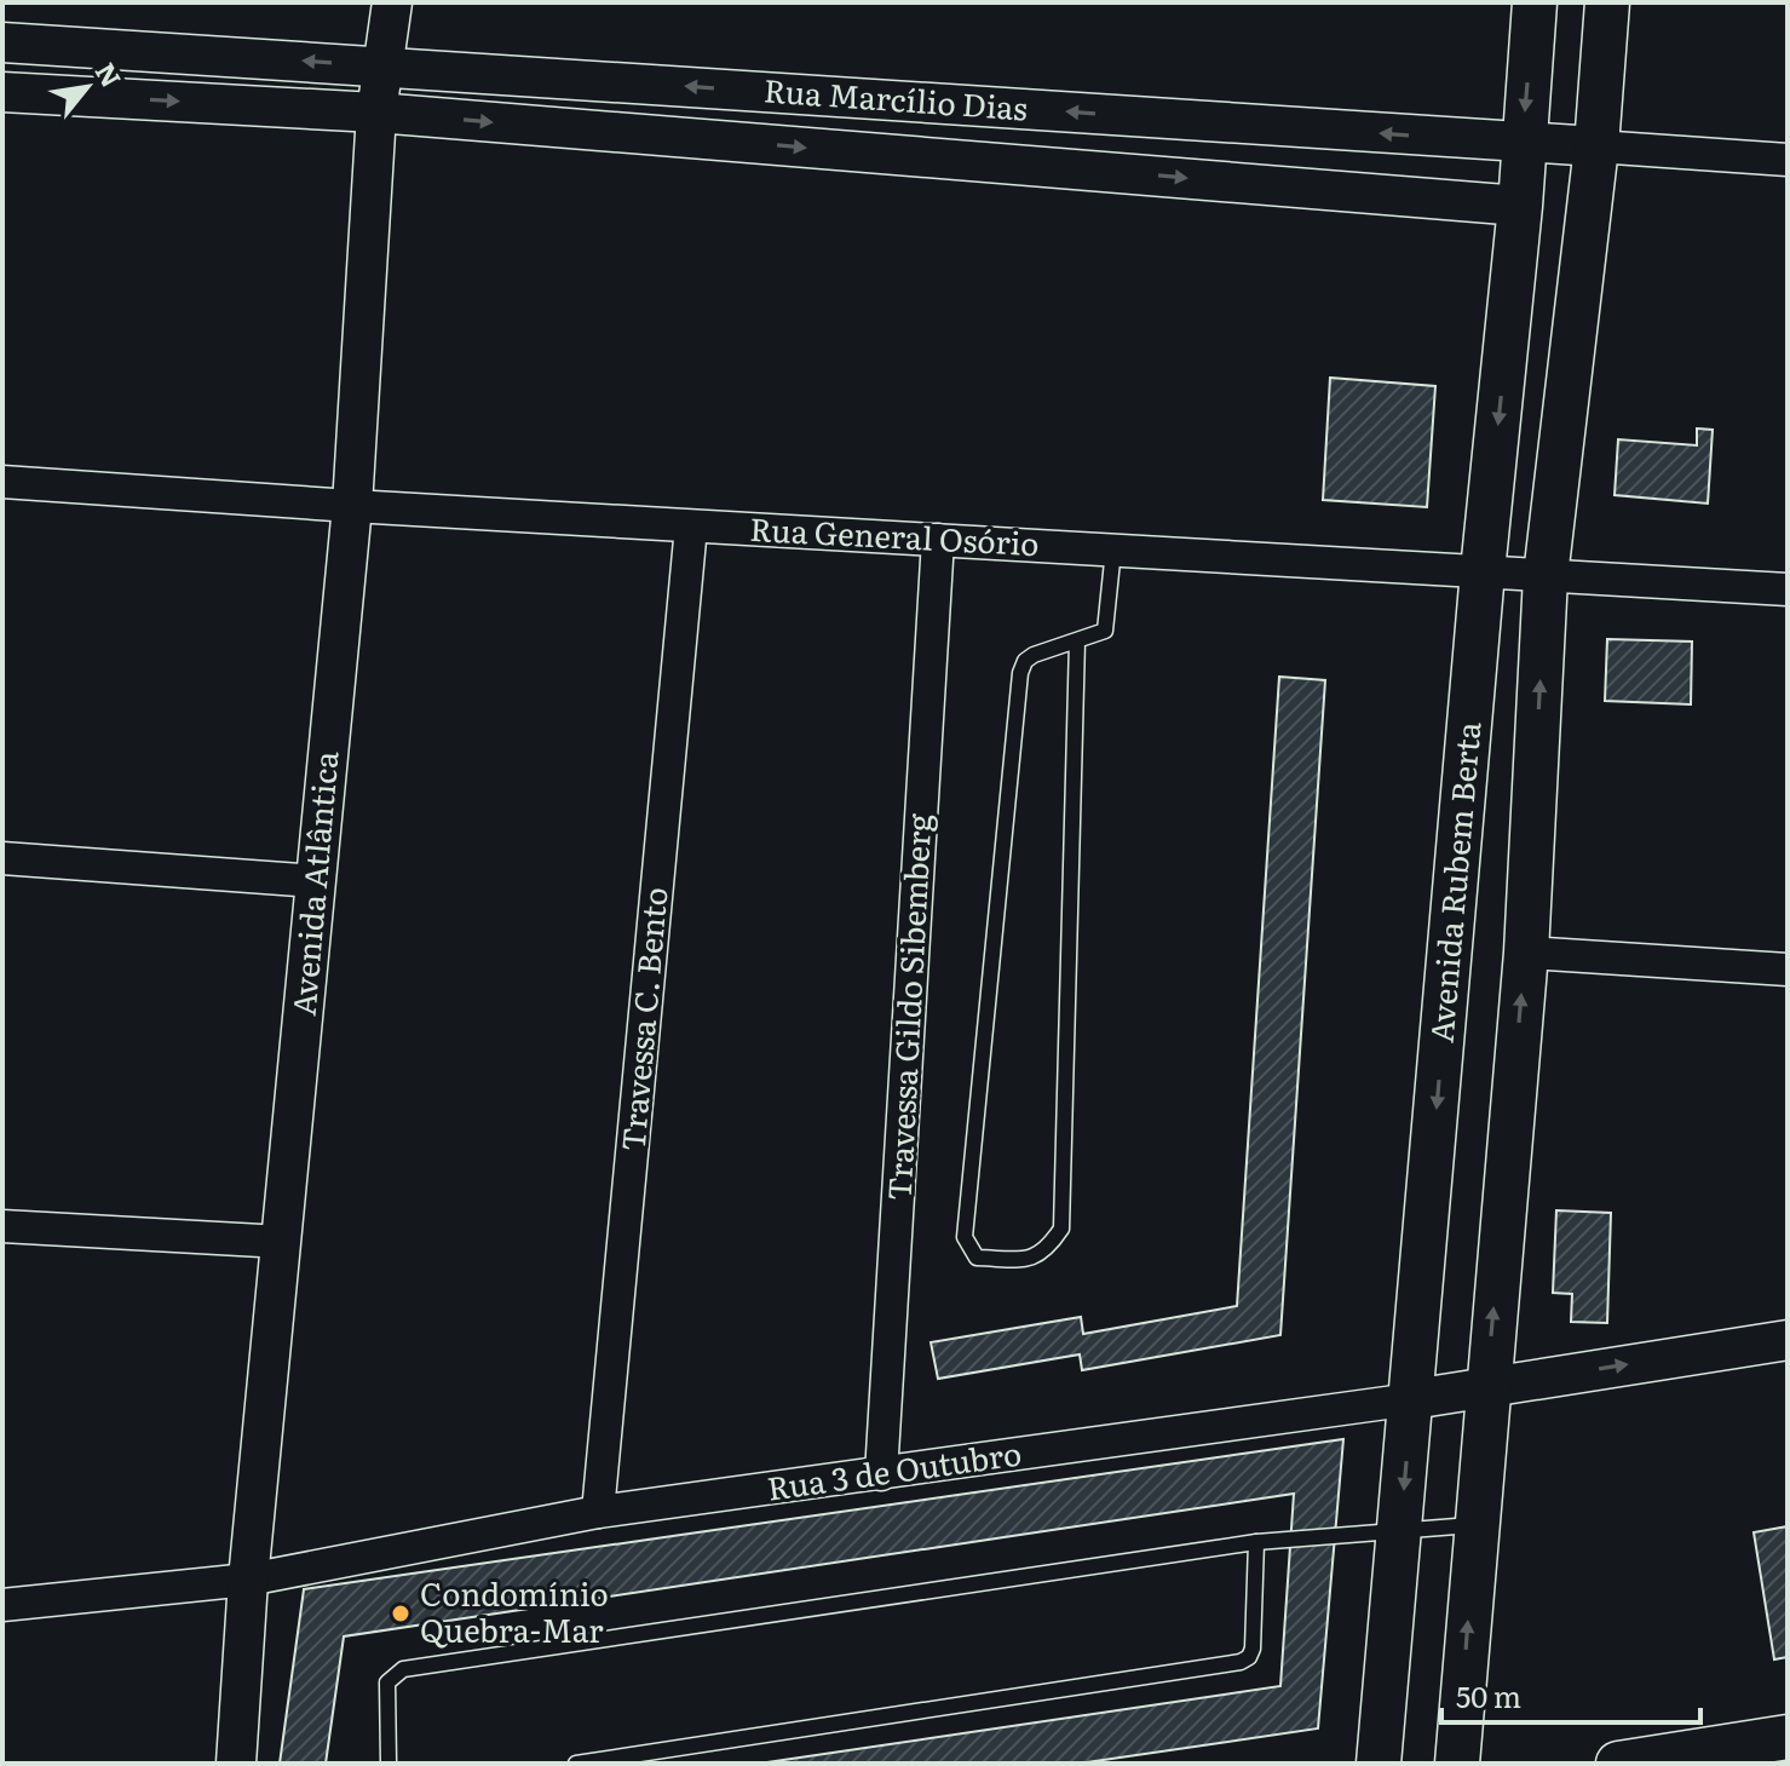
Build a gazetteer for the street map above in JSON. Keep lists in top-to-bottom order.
{
  "streets": {
    "main road": ["Avenida Rubem Berta"],
    "street": [
      "Rua Marcílio Dias",
      "Rua General Osório",
      "Avenida Atlântica",
      "Travessa Gildo Sibemberg",
      "Travessa C. Bento",
      "Rua 3 de Outubro"
    ]
  },
  "crossings": [
    ["Rua Marcílio Dias", "Avenida Rubem Berta"],
    ["Rua Marcílio Dias", "Avenida Atlântica"],
    ["Rua General Osório", "Avenida Rubem Berta"],
    ["Rua General Osório", "Avenida Atlântica"],
    ["Rua General Osório", "Travessa Gildo Sibemberg"],
    ["Rua General Osório", "Travessa C. Bento"],
    ["Avenida Rubem Berta", "Rua 3 de Outubro"],
    ["Avenida Atlântica", "Rua 3 de Outubro"],
    ["Travessa Gildo Sibemberg", "Rua 3 de Outubro"],
    ["Travessa C. Bento", "Rua 3 de Outubro"]
  ],
  "places": ["Condomínio Quebra-Mar"],
  "scale_bar": "50 m",
  "north": "top right"
}
